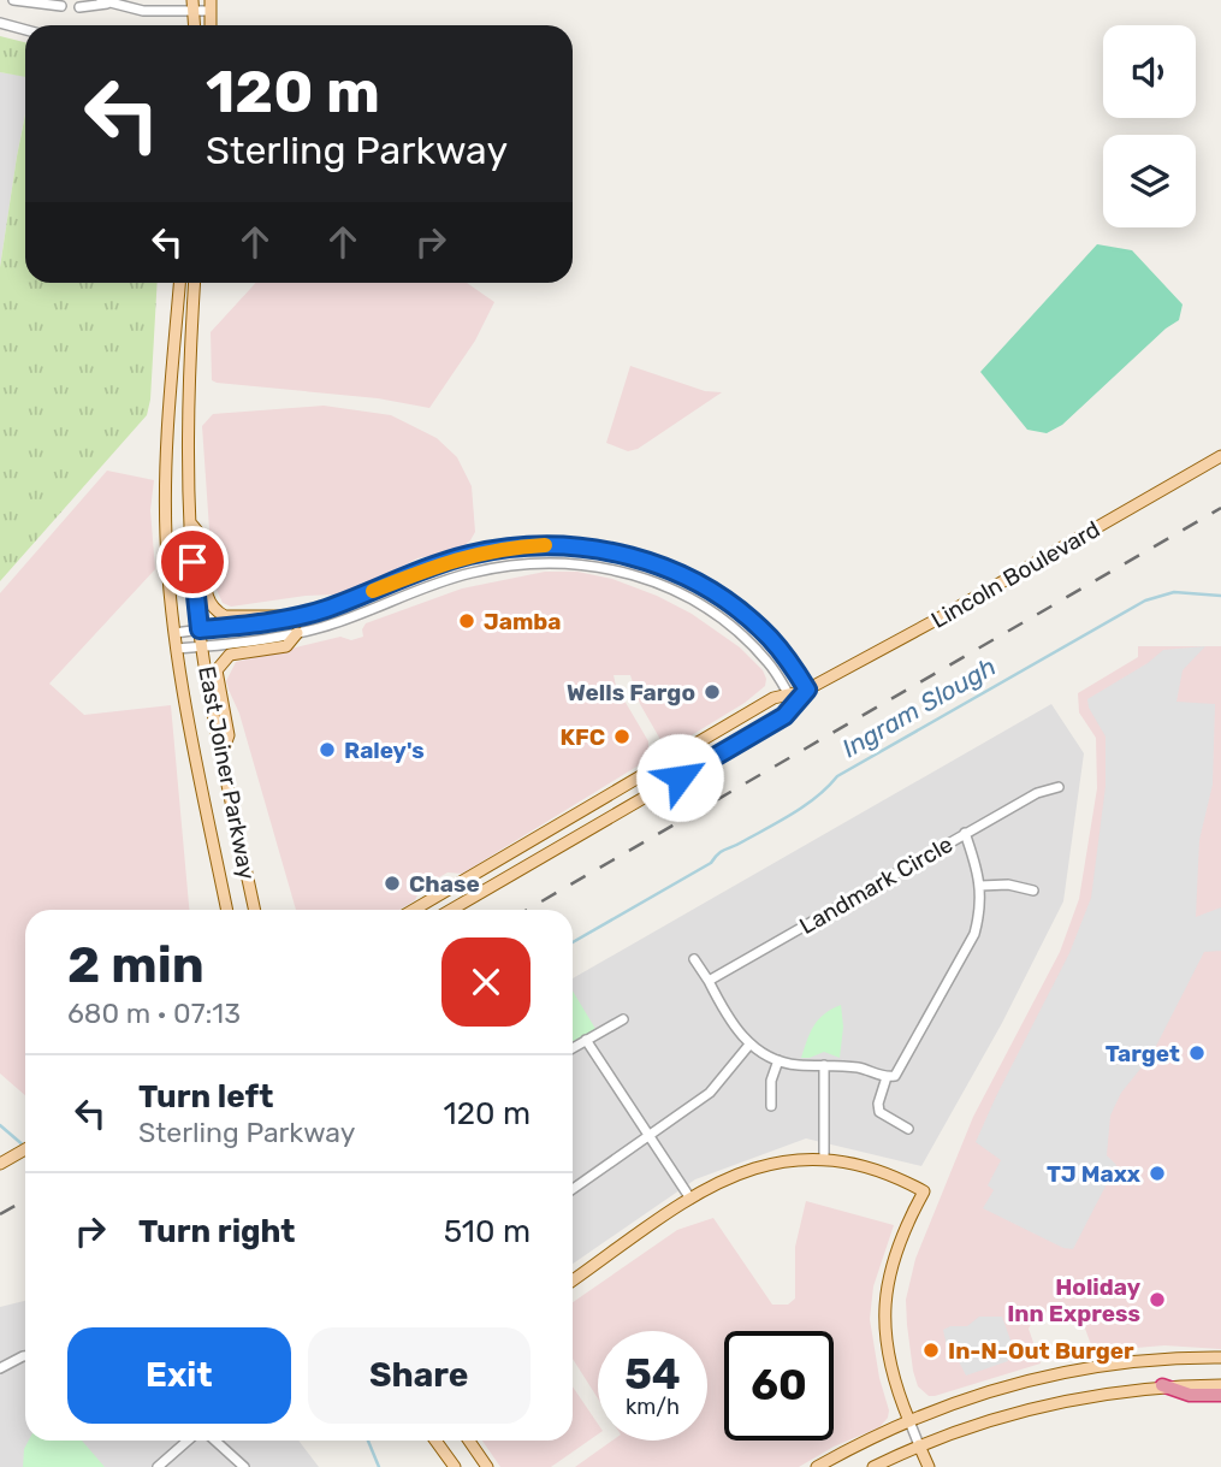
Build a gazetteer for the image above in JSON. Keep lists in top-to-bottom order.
{
  "streets": {
    "main road": ["Lincoln Boulevard", "East Joiner Parkway"],
    "street": ["Landmark Circle"]
  },
  "water": ["Ingram Slough"],
  "places": [
    "Jamba",
    "Wells Fargo",
    "KFC",
    "Raley's",
    "Chase",
    "Target",
    "TJ Maxx",
    "Holiday Inn Express",
    "In-N-Out Burger"
  ],
  "page": {
    "turn": ["120 m", "Sterling Parkway"],
    "heading": ["2 min", "680 m · 07:13"],
    "list": [
      {
        "name": "Turn left",
        "note": "Sterling Parkway",
        "value": "120 m"
      },
      {
        "name": "Turn right",
        "value": "510 m"
      }
    ],
    "buttons": ["Exit", "Share"],
    "speed": "54 km/h",
    "limit": "60"
  }
}
